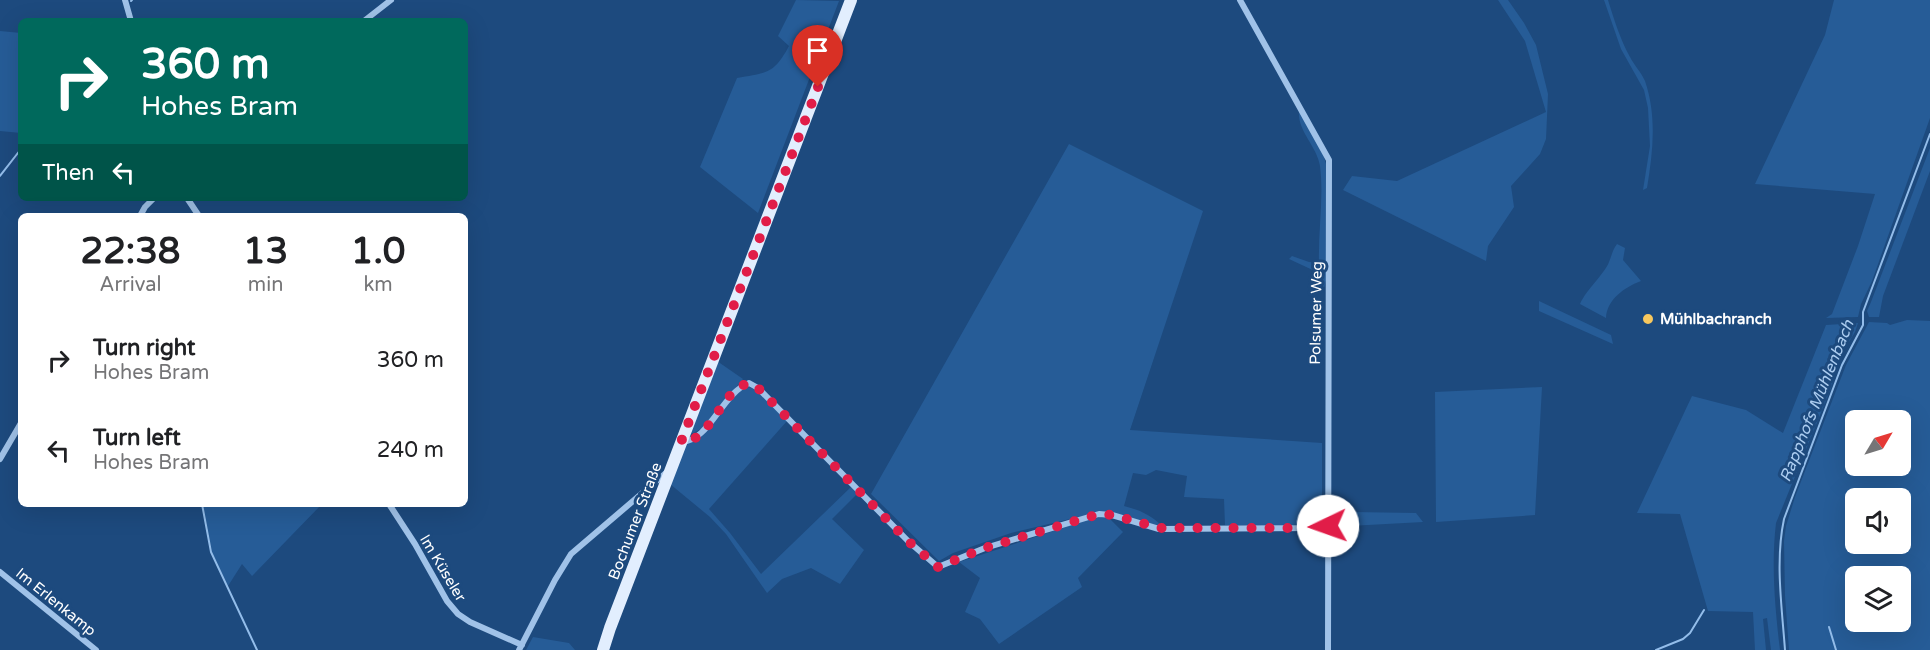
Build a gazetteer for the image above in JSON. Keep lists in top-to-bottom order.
{
  "streets": {
    "main road": ["Bochumer Straße"],
    "street": ["Polsumer Weg", "Im Küseler", "Im Erlenkamp"]
  },
  "water": ["Rapphofs Mühlenbach"],
  "places": ["Mühlbachranch"],
  "north": "top right",
  "page": {
    "turn": ["360 m", "Hohes Bram"],
    "then": "Then",
    "eta": [
      "22:38",
      "Arrival",
      "13",
      "min",
      "1.0",
      "km"
    ],
    "list": [
      {
        "name": "Turn right",
        "note": "Hohes Bram",
        "value": "360 m"
      },
      {
        "name": "Turn left",
        "note": "Hohes Bram",
        "value": "240 m"
      }
    ]
  }
}
